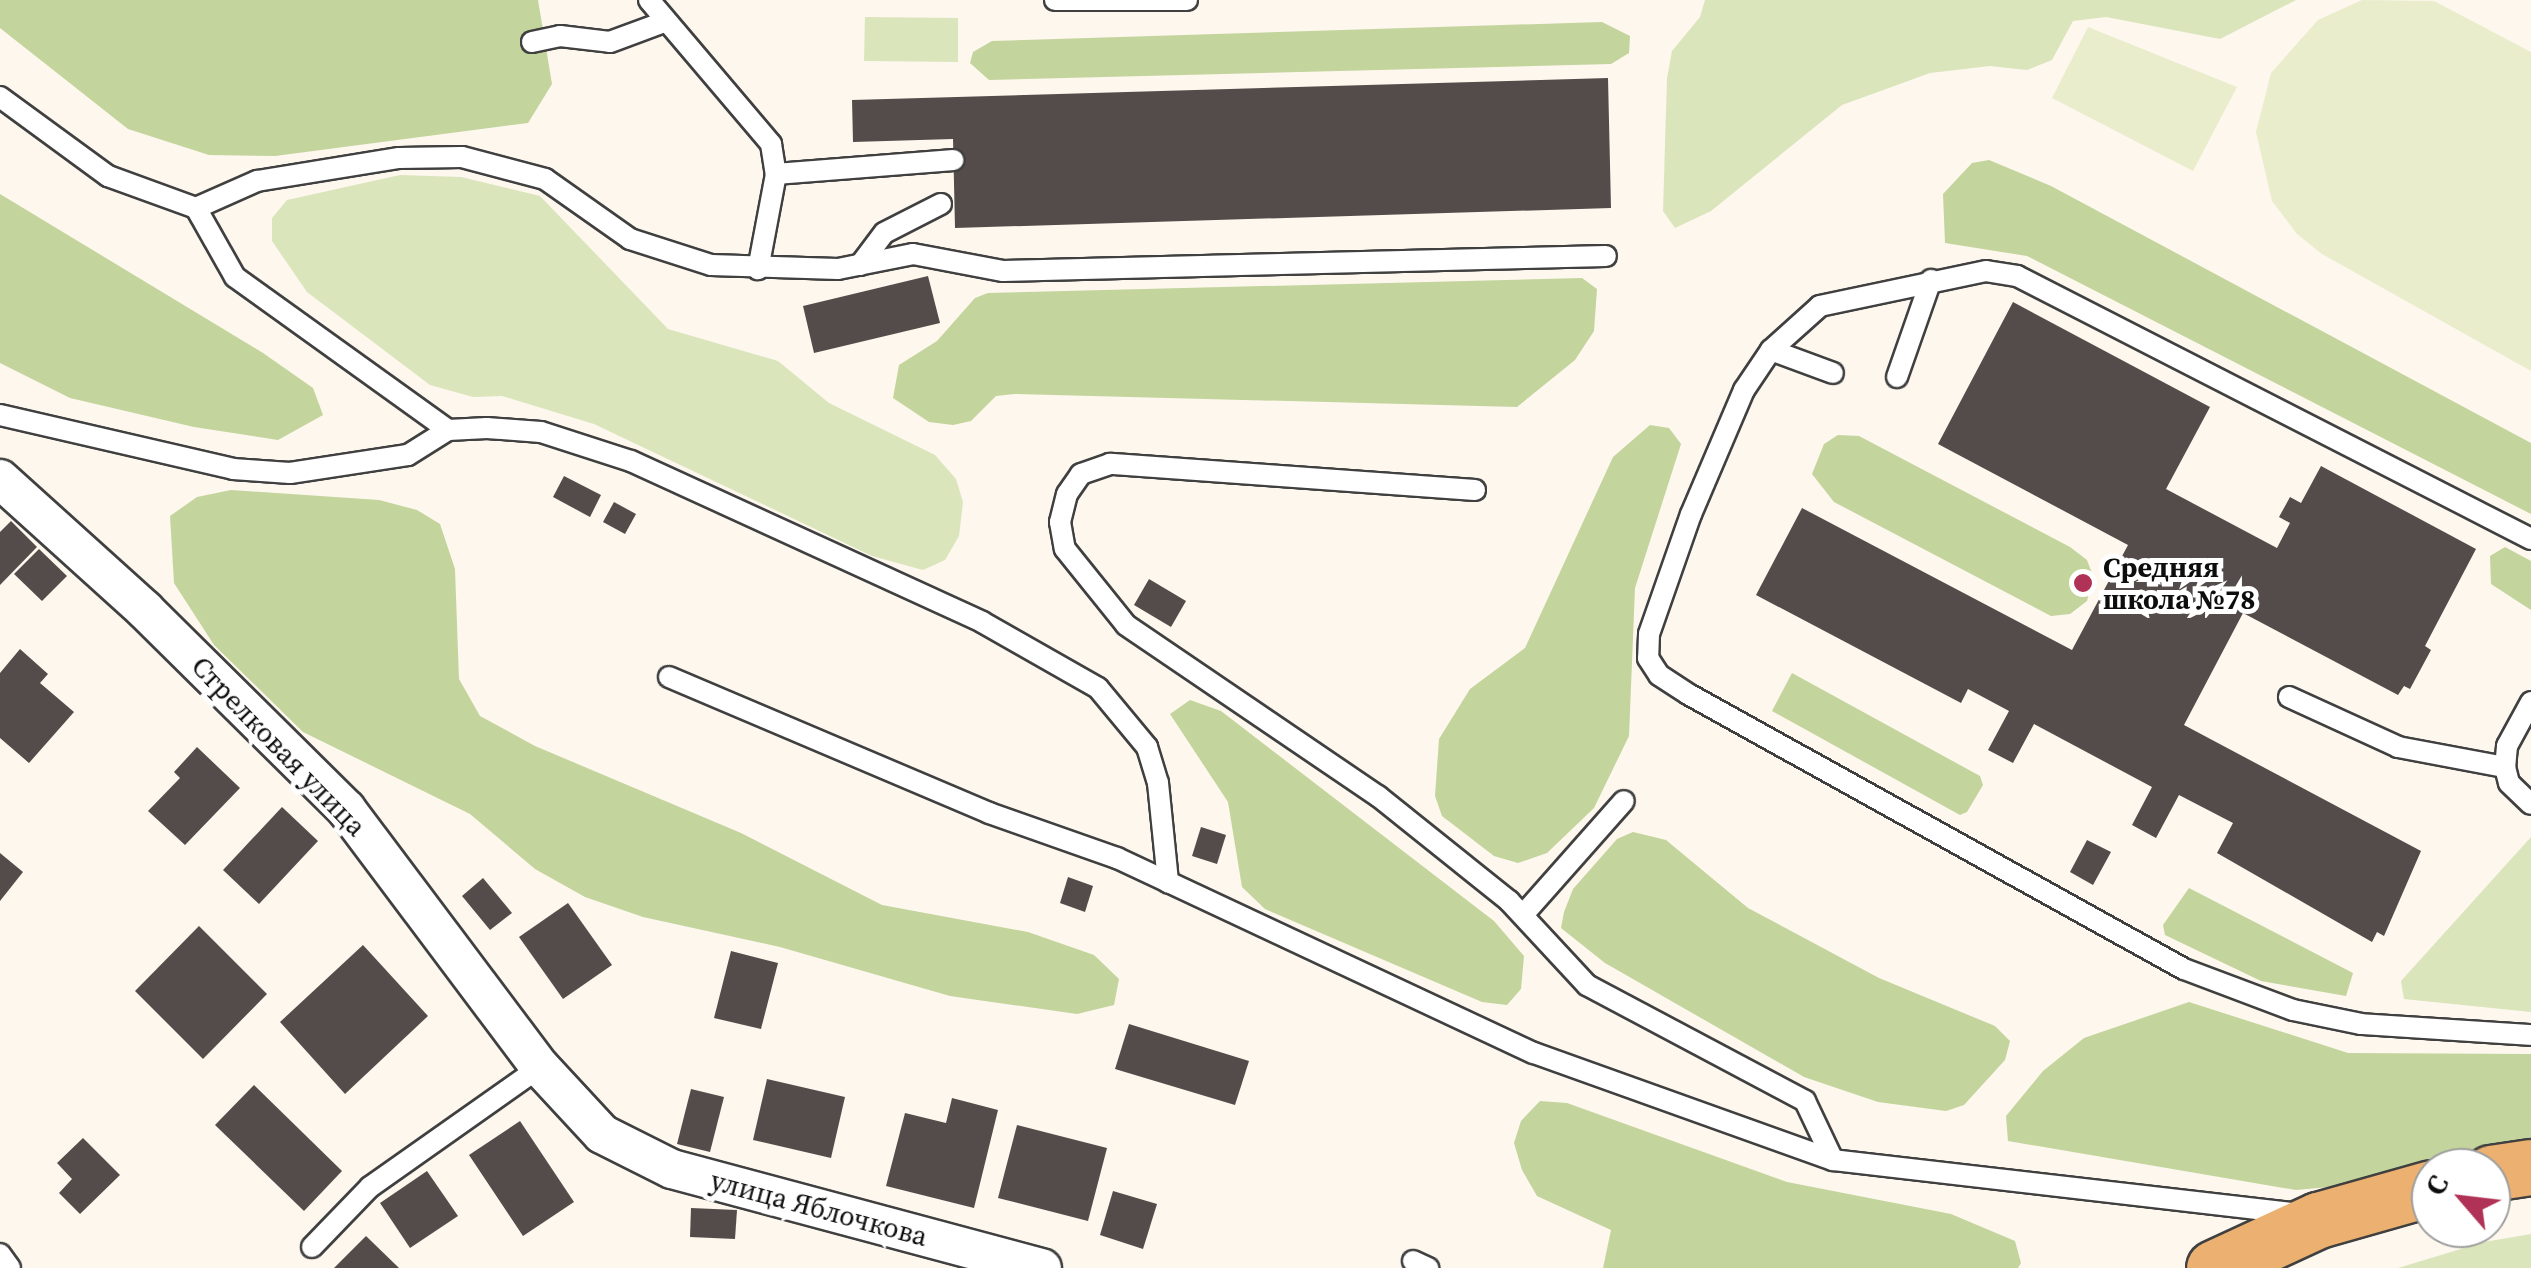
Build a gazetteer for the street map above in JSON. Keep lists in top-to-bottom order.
{
  "streets": {
    "street": ["Стрелковая улица", "улица Яблочкова"]
  },
  "crossings": [
    ["Стрелковая улица", "улица Яблочкова"]
  ],
  "places": ["Средняя школа №78"],
  "north": "top left"
}
